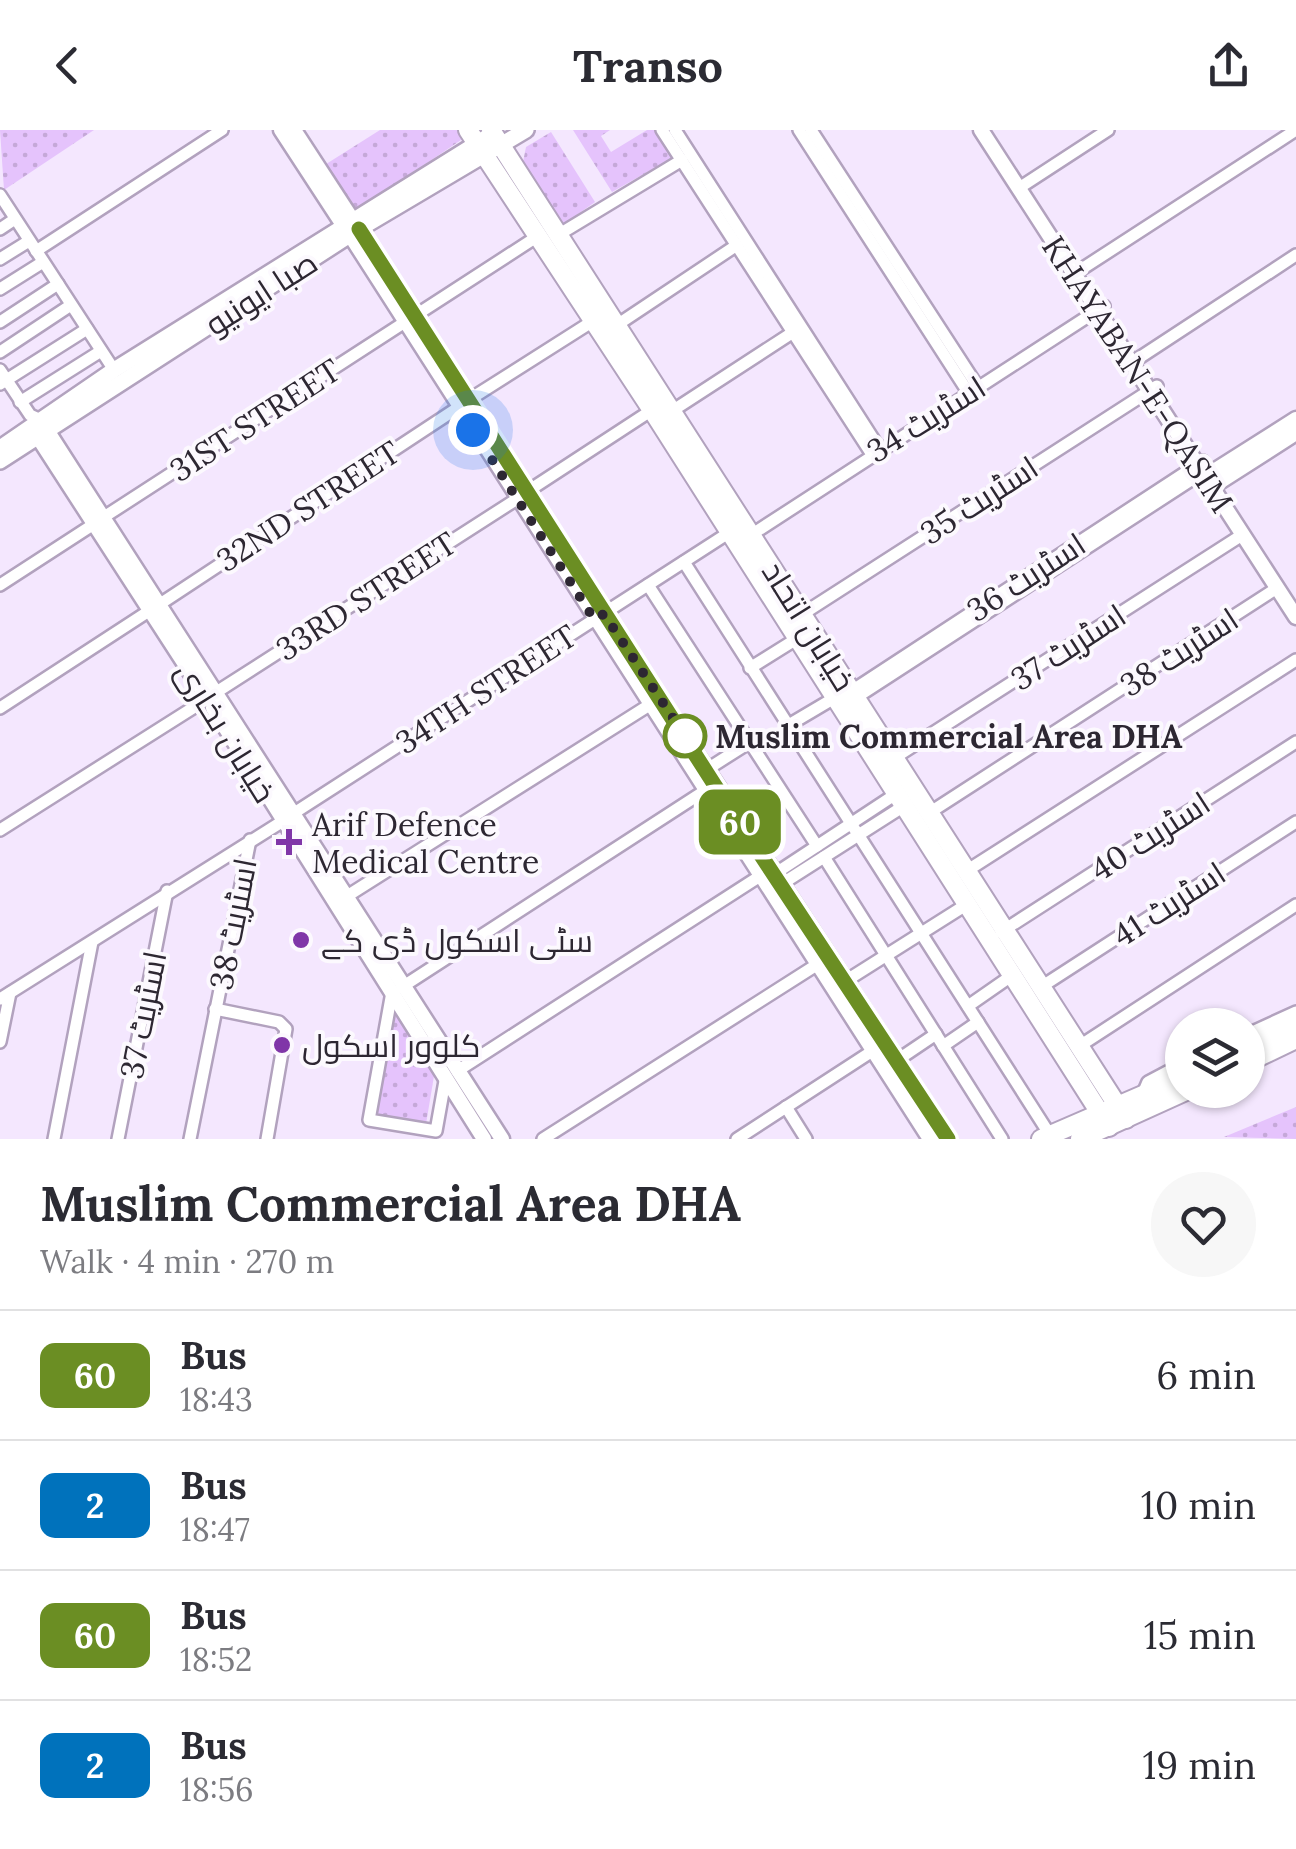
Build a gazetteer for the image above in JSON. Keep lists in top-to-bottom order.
{
  "streets": {
    "main road": ["صبا ایونیو", "خیابان اتحاد"],
    "street": [
      "KHAYABAN-E-QASIM",
      "اسٹریٹ 34",
      "31ST STREET",
      "اسٹریٹ 35",
      "32ND STREET",
      "اسٹریٹ 36",
      "33RD STREET",
      "اسٹریٹ 37",
      "اسٹریٹ 38",
      "34TH STREET",
      "خیابان بخاری",
      "اسٹریٹ 40",
      "اسٹریٹ 41"
    ]
  },
  "crossings": [
    ["صبا ایونیو", "خیابان اتحاد"],
    ["صبا ایونیو", "خیابان بخاری"],
    ["KHAYABAN-E-QASIM", "اسٹریٹ 34"],
    ["KHAYABAN-E-QASIM", "اسٹریٹ 35"],
    ["KHAYABAN-E-QASIM", "اسٹریٹ 36"],
    ["KHAYABAN-E-QASIM", "اسٹریٹ 37"],
    ["KHAYABAN-E-QASIM", "اسٹریٹ 38"],
    ["اسٹریٹ 34", "خیابان اتحاد"],
    ["31ST STREET", "خیابان بخاری"],
    ["اسٹریٹ 35", "خیابان اتحاد"],
    ["32ND STREET", "خیابان بخاری"],
    ["اسٹریٹ 36", "خیابان اتحاد"],
    ["33RD STREET", "خیابان بخاری"],
    ["خیابان اتحاد", "اسٹریٹ 37"],
    ["خیابان اتحاد", "اسٹریٹ 38"],
    ["خیابان اتحاد", "اسٹریٹ 40"],
    ["خیابان اتحاد", "اسٹریٹ 41"],
    ["اسٹریٹ 37", "34TH STREET"],
    ["اسٹریٹ 38", "34TH STREET"],
    ["34TH STREET", "خیابان بخاری"]
  ],
  "places": {
    "other": ["Muslim Commercial Area DHA", "سٹی اسکول ڈی کے", "کلوور اسکول"],
    "health": ["Arif Defence Medical Centre"]
  },
  "lines": ["bus line 60"],
  "page": {
    "header": "Transo",
    "on_map": "60",
    "heading": ["Muslim Commercial Area DHA", "Walk · 4 min · 270 m"],
    "list": [
      {
        "mark": "60",
        "name": "Bus",
        "note": "18:43",
        "value": "6 min"
      },
      {
        "mark": "2",
        "name": "Bus",
        "note": "18:47",
        "value": "10 min"
      },
      {
        "mark": "60",
        "name": "Bus",
        "note": "18:52",
        "value": "15 min"
      },
      {
        "mark": "2",
        "name": "Bus",
        "note": "18:56",
        "value": "19 min"
      }
    ]
  }
}
